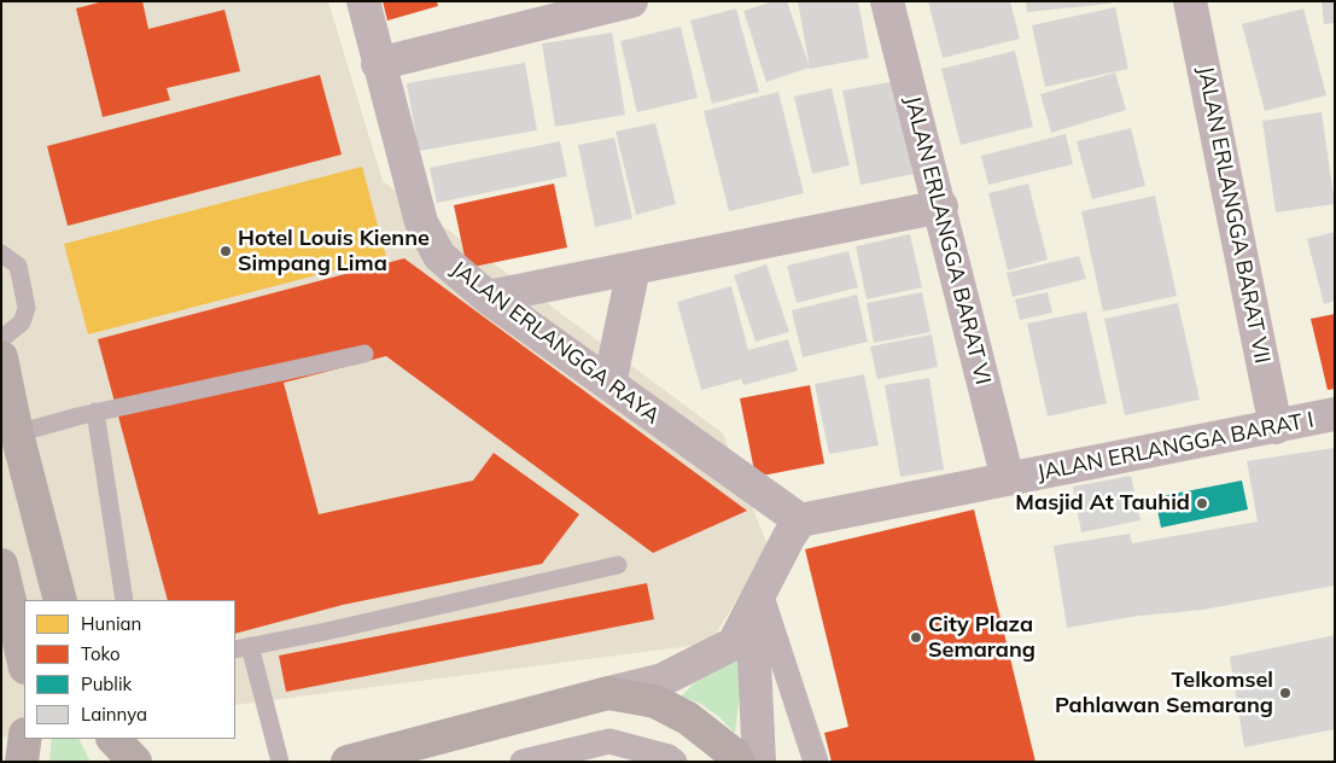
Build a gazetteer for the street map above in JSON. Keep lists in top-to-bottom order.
{
  "streets": {
    "street": [
      "JALAN ERLANGGA BARAT VII",
      "JALAN ERLANGGA BARAT VI",
      "JALAN ERLANGGA RAYA",
      "JALAN ERLANGGA BARAT I"
    ]
  },
  "crossings": [
    ["JALAN ERLANGGA BARAT VII", "JALAN ERLANGGA BARAT I"],
    ["JALAN ERLANGGA BARAT VI", "JALAN ERLANGGA BARAT I"],
    ["JALAN ERLANGGA RAYA", "JALAN ERLANGGA BARAT I"]
  ],
  "places": [
    "Hotel Louis Kienne Simpang Lima",
    "Masjid At Tauhid",
    "City Plaza Semarang",
    "Telkomsel Pahlawan Semarang"
  ],
  "legend": [
    "Hunian",
    "Toko",
    "Publik",
    "Lainnya"
  ]
}
